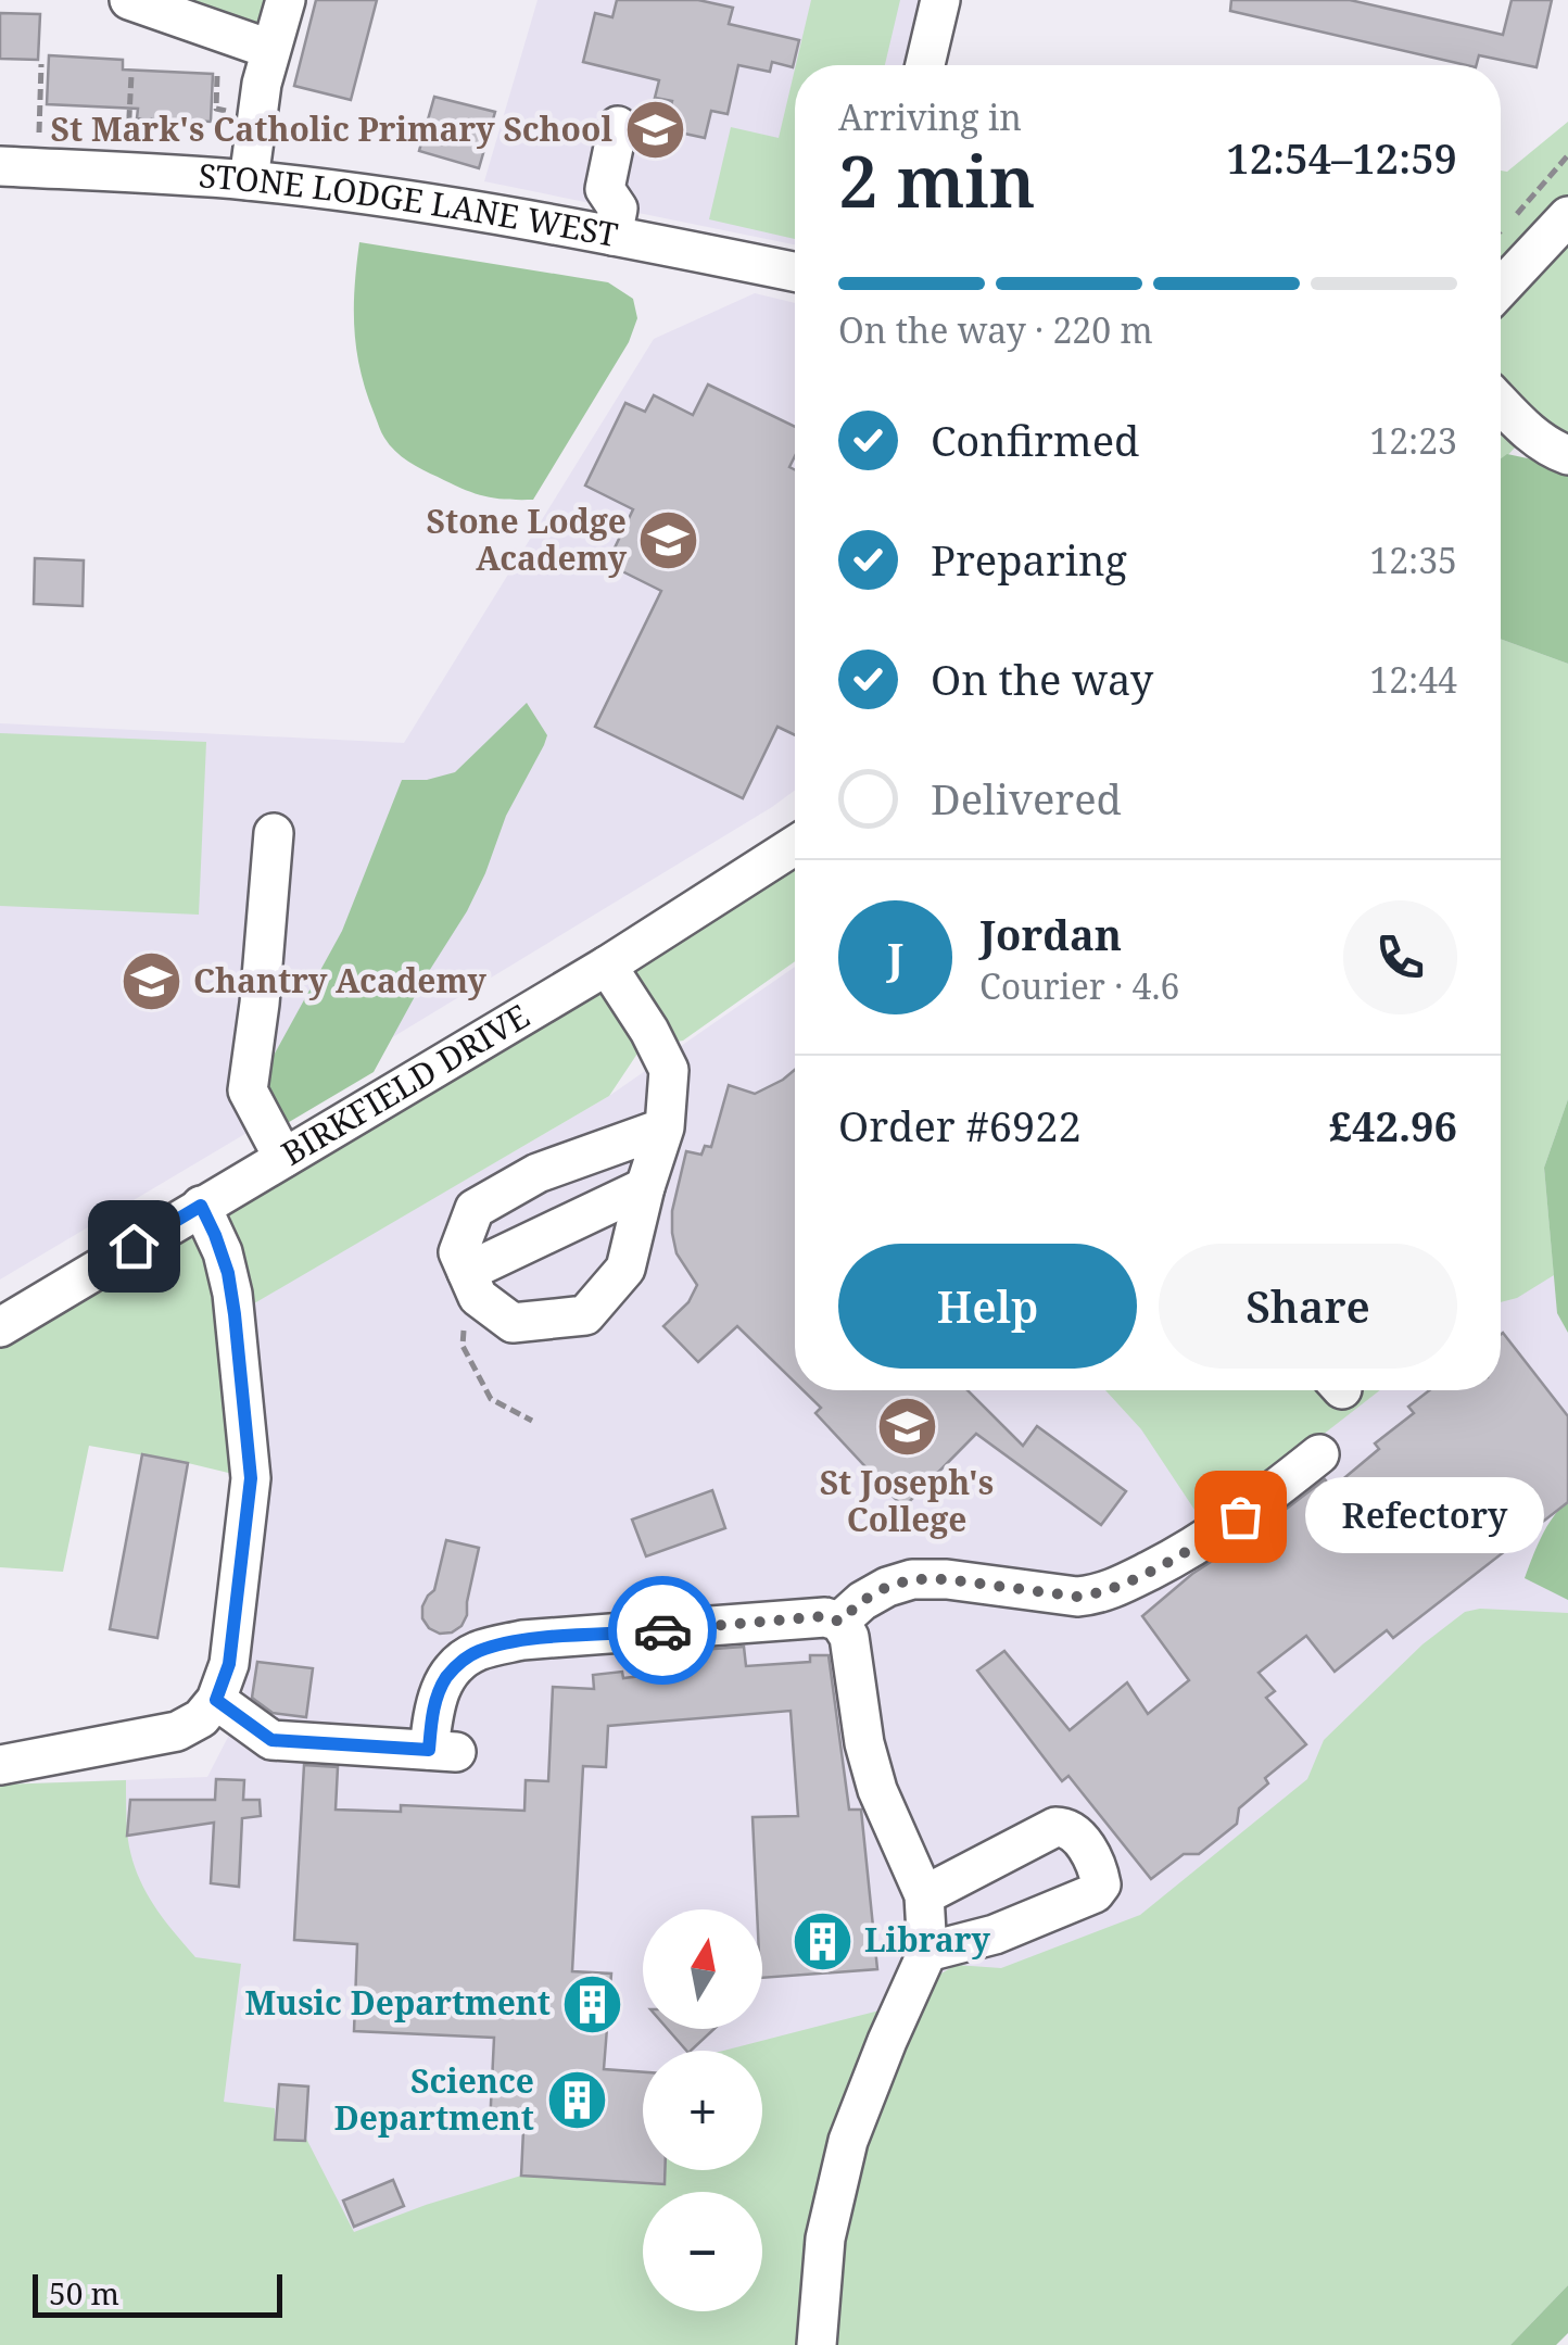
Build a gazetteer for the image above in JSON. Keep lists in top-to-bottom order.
{
  "streets": {
    "street": ["STONE LODGE LANE WEST", "BIRKFIELD DRIVE"]
  },
  "places": {
    "school or university": [
      "St Mark's Catholic Primary School",
      "Stone Lodge Academy",
      "Chantry Academy",
      "St Joseph's College"
    ],
    "other": ["Refectory"],
    "building": ["Library", "Music Department", "Science Department"]
  },
  "scale_bar": "50 m",
  "north": "top",
  "page": {
    "heading": ["2 min", "Arriving in", "12:54–12:59"],
    "panel": [
      "Jordan",
      "Courier · 4.6",
      "Order #6922",
      "£42.96"
    ],
    "bar": "On the way · 220 m",
    "list": [
      ["Confirmed", "12:23"],
      ["Preparing", "12:35"],
      ["On the way", "12:44"],
      "Delivered"
    ],
    "round": "J",
    "buttons": ["Help", "Share"],
    "bubble": "Refectory",
    "map_buttons": ["+", "−"],
    "scale": "50 m"
  }
}
